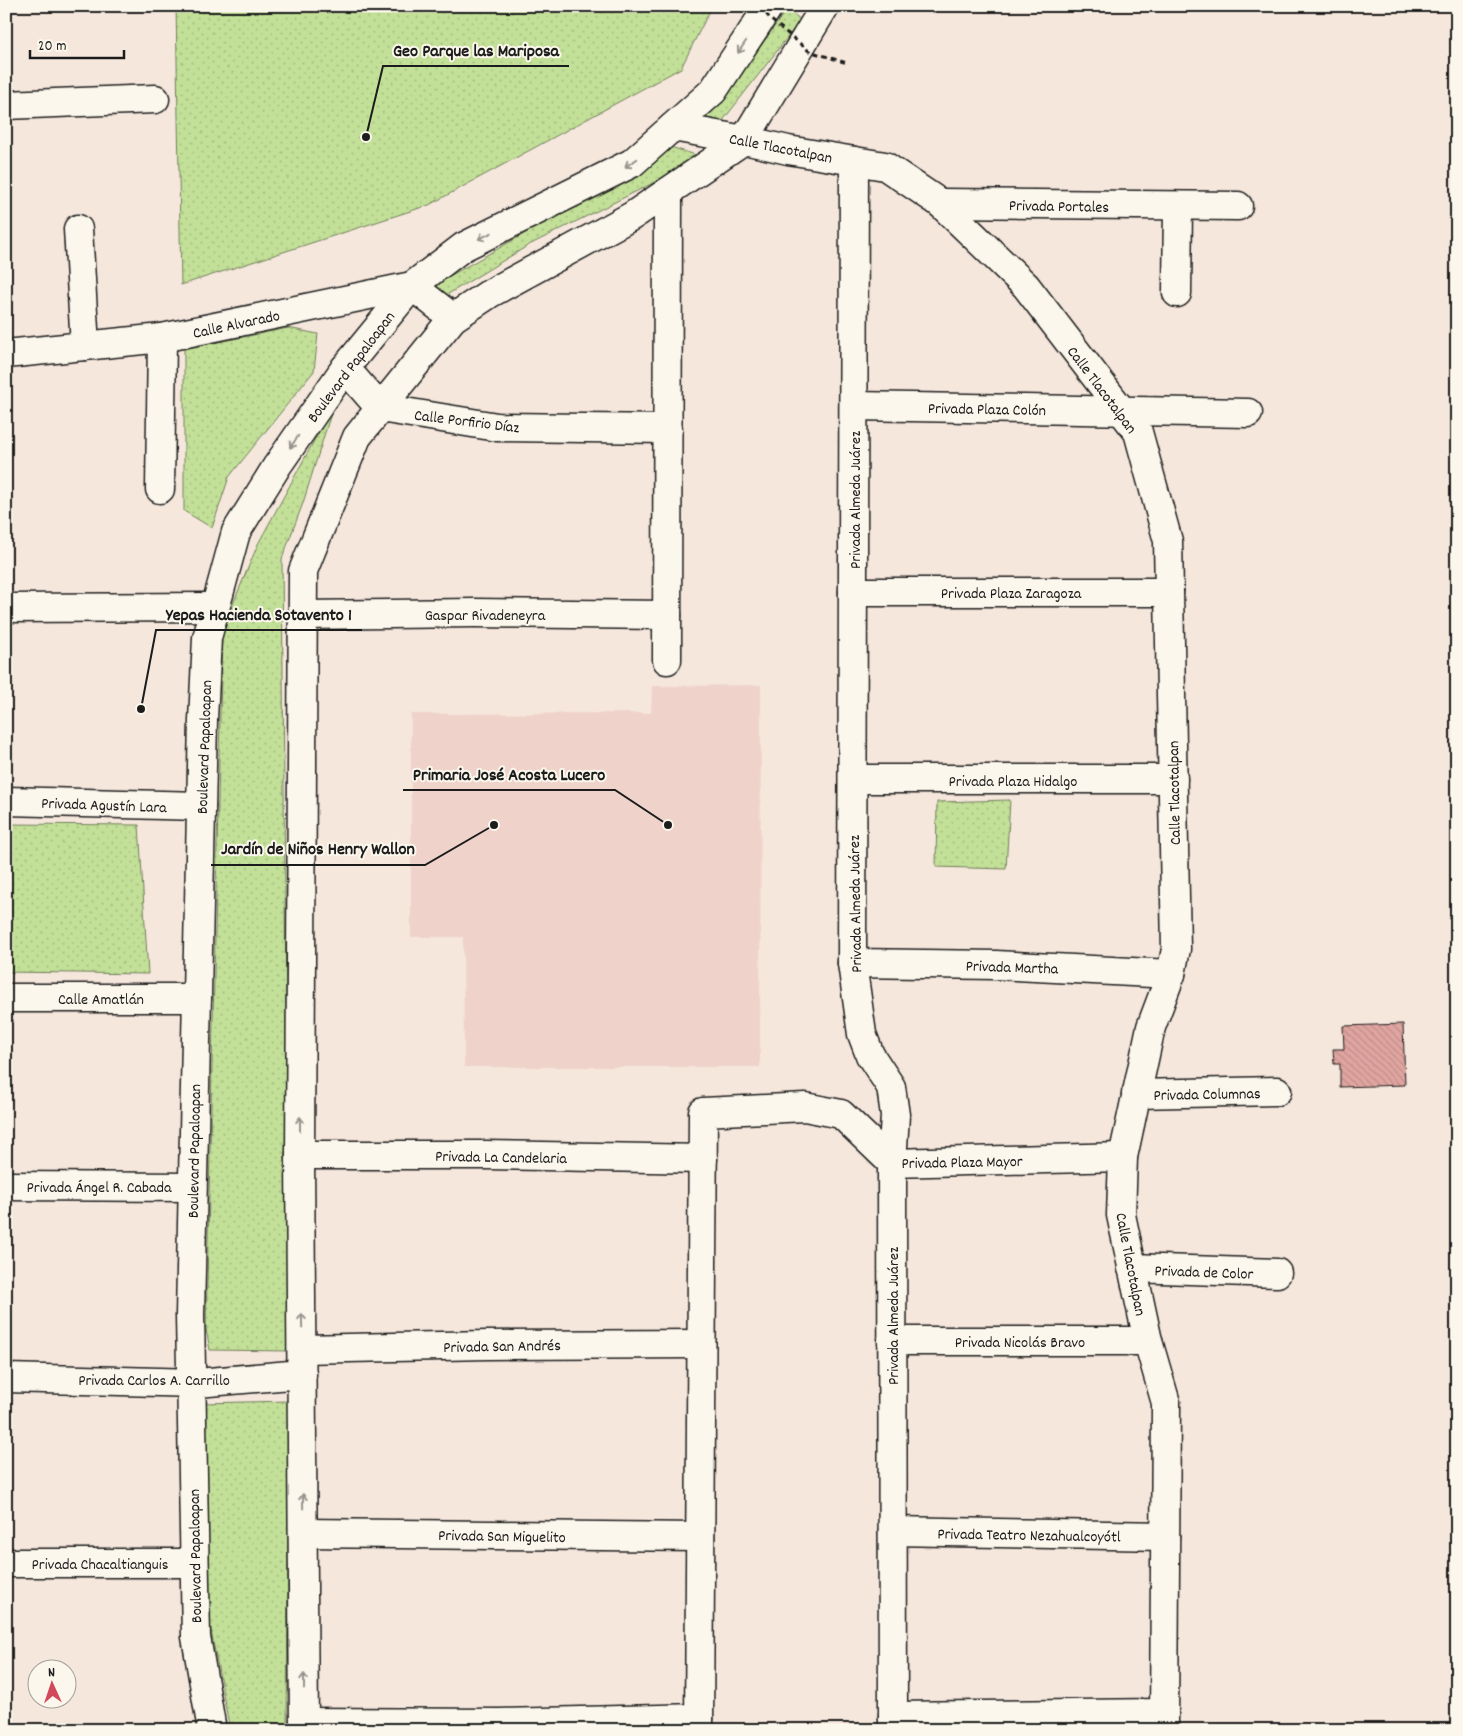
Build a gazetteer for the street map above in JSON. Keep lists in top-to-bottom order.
{
  "streets": {
    "street": [
      "Calle Tlacotalpan",
      "Privada Portales",
      "Calle Alvarado",
      "Boulevard Papaloapan",
      "Privada Plaza Colón",
      "Calle Porfirio Díaz",
      "Privada Almeda Juárez",
      "Privada Plaza Zaragoza",
      "Gaspar Rivadeneyra",
      "Privada Plaza Hidalgo",
      "Privada Agustín Lara",
      "Privada Martha",
      "Calle Amatlán",
      "Privada Columnas",
      "Privada La Candelaria",
      "Privada Plaza Mayor",
      "Privada Ángel R. Cabada",
      "Privada de Color",
      "Privada Nicolás Bravo",
      "Privada San Andrés",
      "Privada Carlos A. Carrillo",
      "Privada Teatro Nezahualcoyótl",
      "Privada San Miguelito",
      "Privada Chacaltianguis"
    ]
  },
  "crossings": [
    ["Calle Tlacotalpan", "Privada Portales"],
    ["Calle Tlacotalpan", "Boulevard Papaloapan"],
    ["Calle Tlacotalpan", "Privada Plaza Colón"],
    ["Calle Tlacotalpan", "Privada Almeda Juárez"],
    ["Calle Tlacotalpan", "Privada Plaza Zaragoza"],
    ["Calle Tlacotalpan", "Privada Plaza Hidalgo"],
    ["Calle Tlacotalpan", "Privada Martha"],
    ["Calle Tlacotalpan", "Privada Columnas"],
    ["Calle Tlacotalpan", "Privada Plaza Mayor"],
    ["Calle Tlacotalpan", "Privada de Color"],
    ["Calle Tlacotalpan", "Privada Nicolás Bravo"],
    ["Calle Tlacotalpan", "Privada Teatro Nezahualcoyótl"],
    ["Calle Alvarado", "Boulevard Papaloapan"],
    ["Boulevard Papaloapan", "Privada Agustín Lara"],
    ["Boulevard Papaloapan", "Calle Amatlán"],
    ["Boulevard Papaloapan", "Privada Ángel R. Cabada"],
    ["Boulevard Papaloapan", "Privada Carlos A. Carrillo"],
    ["Boulevard Papaloapan", "Privada Chacaltianguis"],
    ["Privada Plaza Colón", "Privada Almeda Juárez"],
    ["Privada Almeda Juárez", "Privada Plaza Zaragoza"],
    ["Privada Almeda Juárez", "Privada Plaza Hidalgo"],
    ["Privada Almeda Juárez", "Privada Martha"],
    ["Privada Almeda Juárez", "Privada Plaza Mayor"],
    ["Privada Almeda Juárez", "Privada Nicolás Bravo"],
    ["Privada Almeda Juárez", "Privada Teatro Nezahualcoyótl"],
    ["Privada La Candelaria", "Privada Plaza Mayor"],
    ["Privada San Andrés", "Privada Carlos A. Carrillo"]
  ],
  "places": [
    "Geo Parque las Mariposa",
    "Yepas Hacienda Sotavento 1",
    "Jardín de Niños Henry Wallon",
    "Primaria José Acosta Lucero"
  ],
  "scale_bar": "20 m",
  "north": "top"
}
